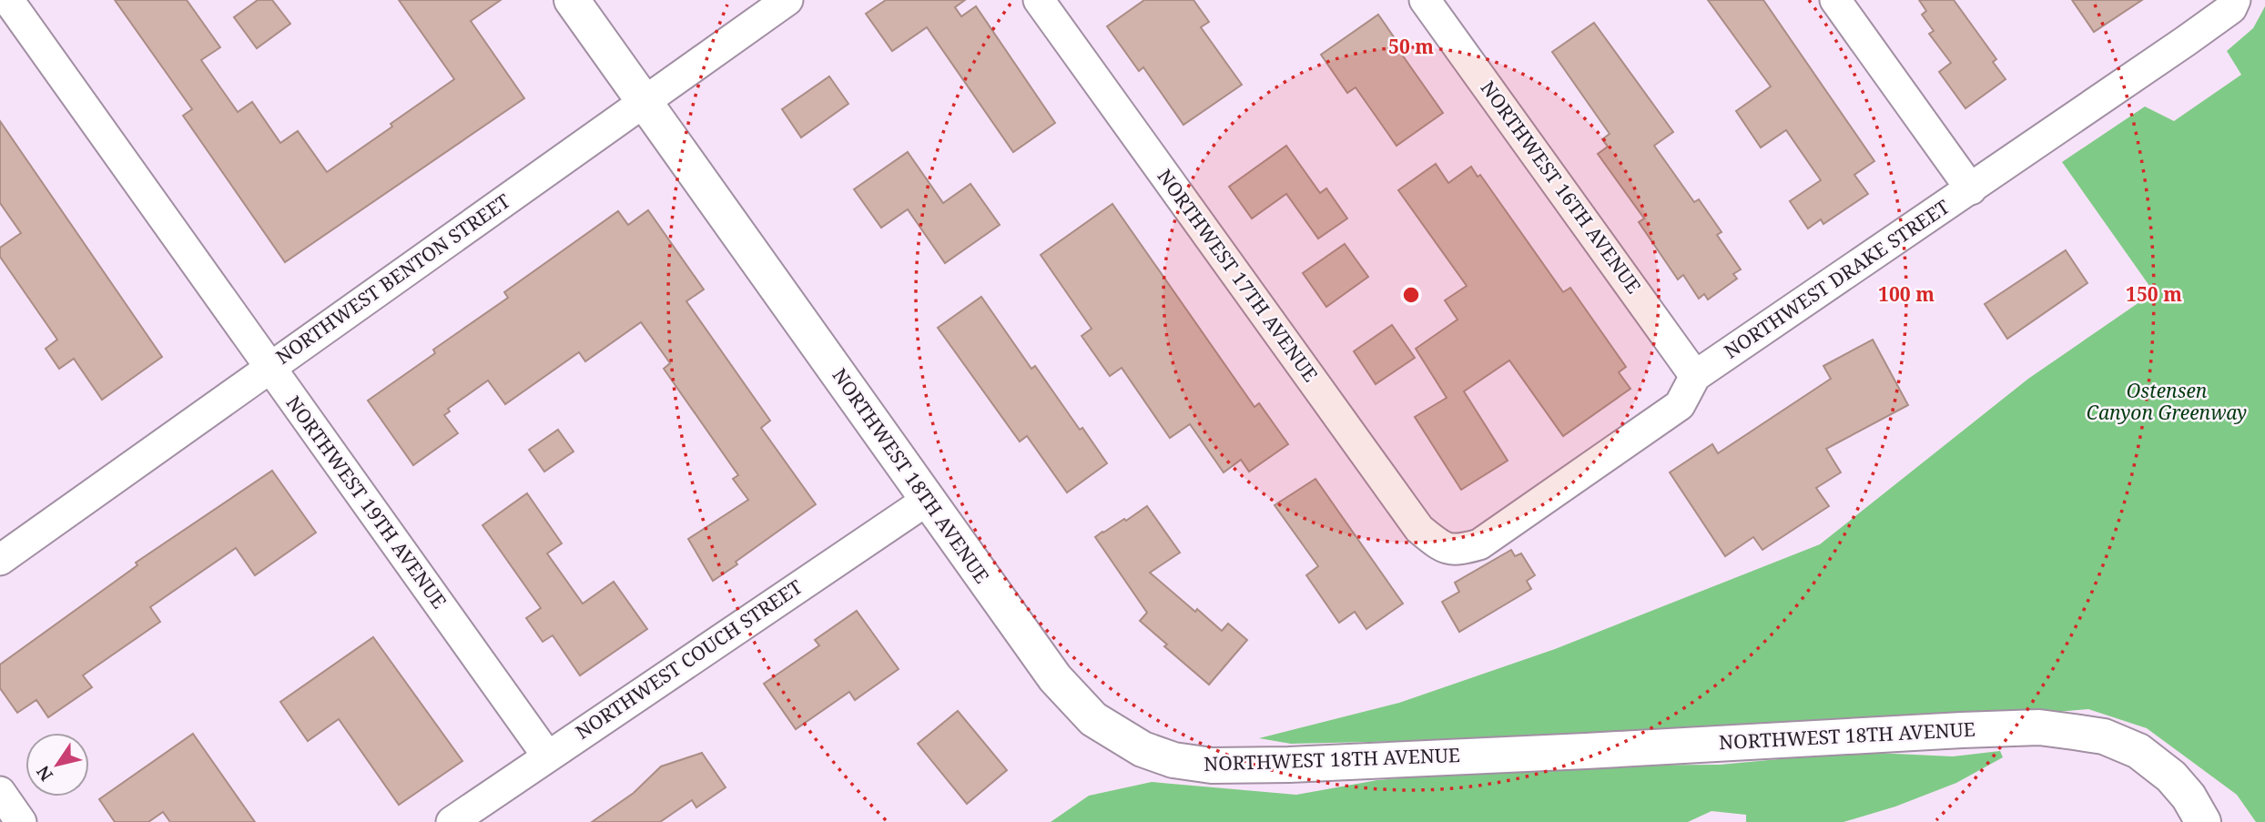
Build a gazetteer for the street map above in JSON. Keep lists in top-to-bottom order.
{
  "streets": {
    "street": [
      "NORTHWEST 16TH AVENUE",
      "NORTHWEST 17TH AVENUE",
      "NORTHWEST BENTON STREET",
      "NORTHWEST DRAKE STREET",
      "NORTHWEST 18TH AVENUE",
      "NORTHWEST 19TH AVENUE",
      "NORTHWEST COUCH STREET"
    ]
  },
  "crossings": [
    ["NORTHWEST 16TH AVENUE", "NORTHWEST DRAKE STREET"],
    ["NORTHWEST 17TH AVENUE", "NORTHWEST DRAKE STREET"],
    ["NORTHWEST BENTON STREET", "NORTHWEST 18TH AVENUE"],
    ["NORTHWEST BENTON STREET", "NORTHWEST 19TH AVENUE"],
    ["NORTHWEST 18TH AVENUE", "NORTHWEST COUCH STREET"],
    ["NORTHWEST 19TH AVENUE", "NORTHWEST COUCH STREET"]
  ],
  "parks": ["Ostensen Canyon Greenway"],
  "north": "bottom left",
  "rings": ["50 m", "100 m", "150 m"]
}
